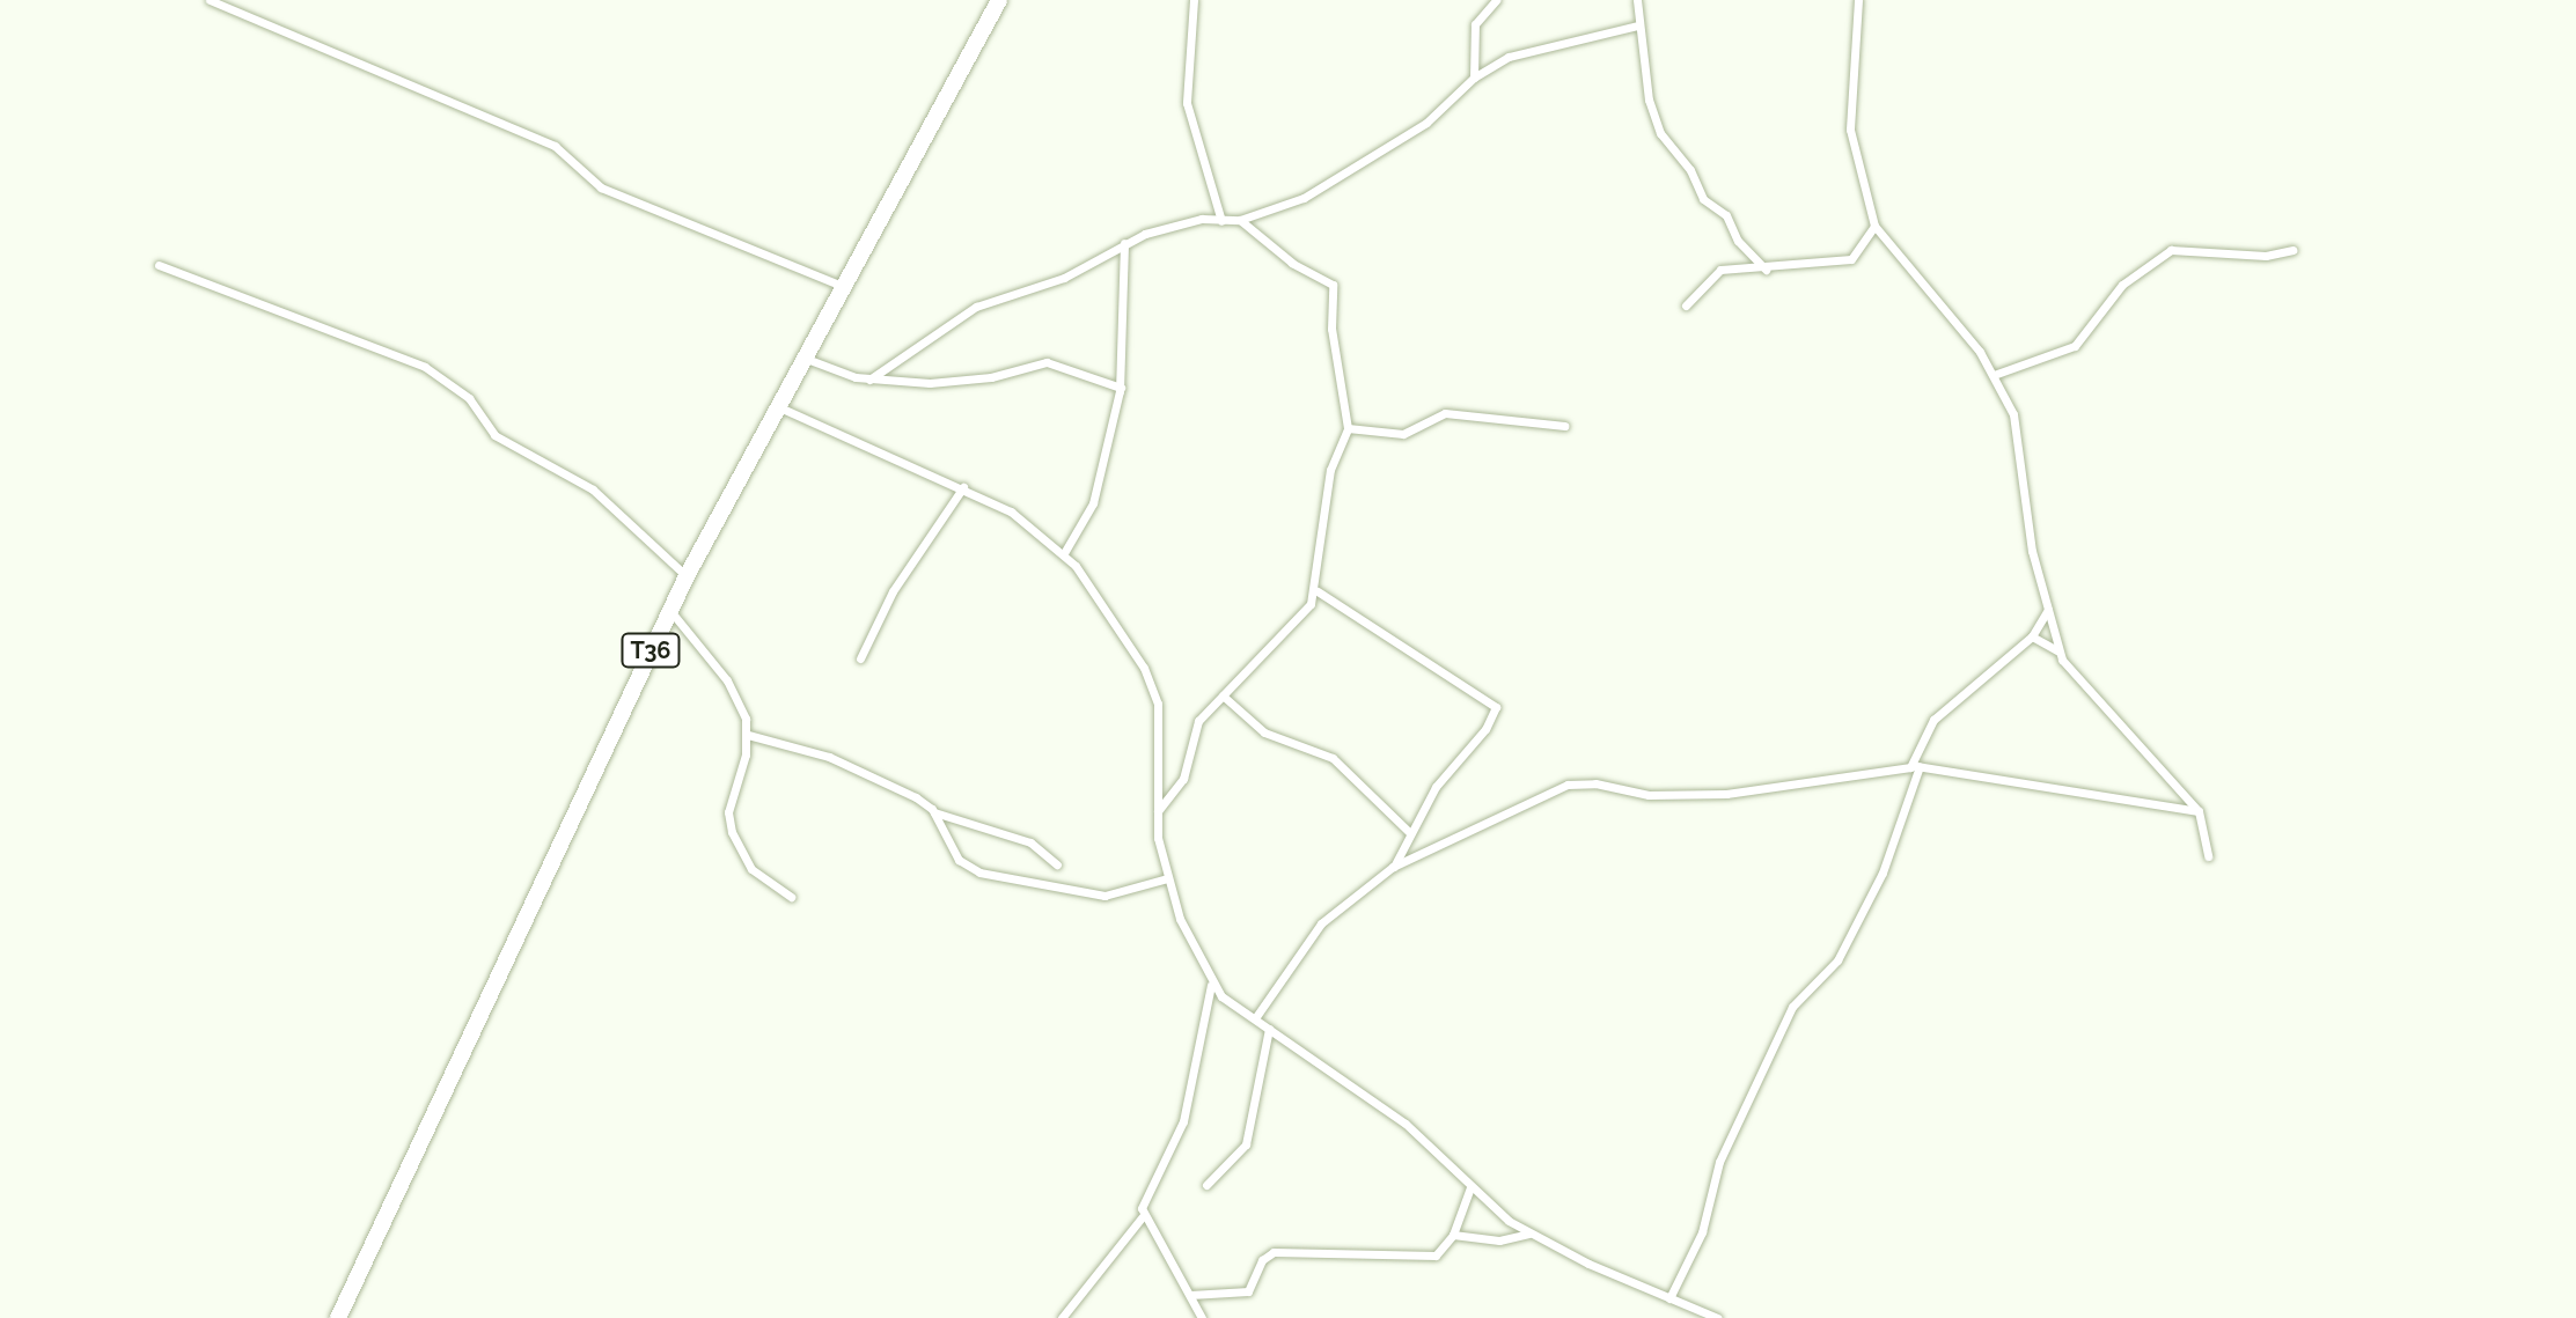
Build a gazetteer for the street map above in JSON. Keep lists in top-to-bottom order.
{
  "streets": {
    "highway": ["T36"]
  }
}
